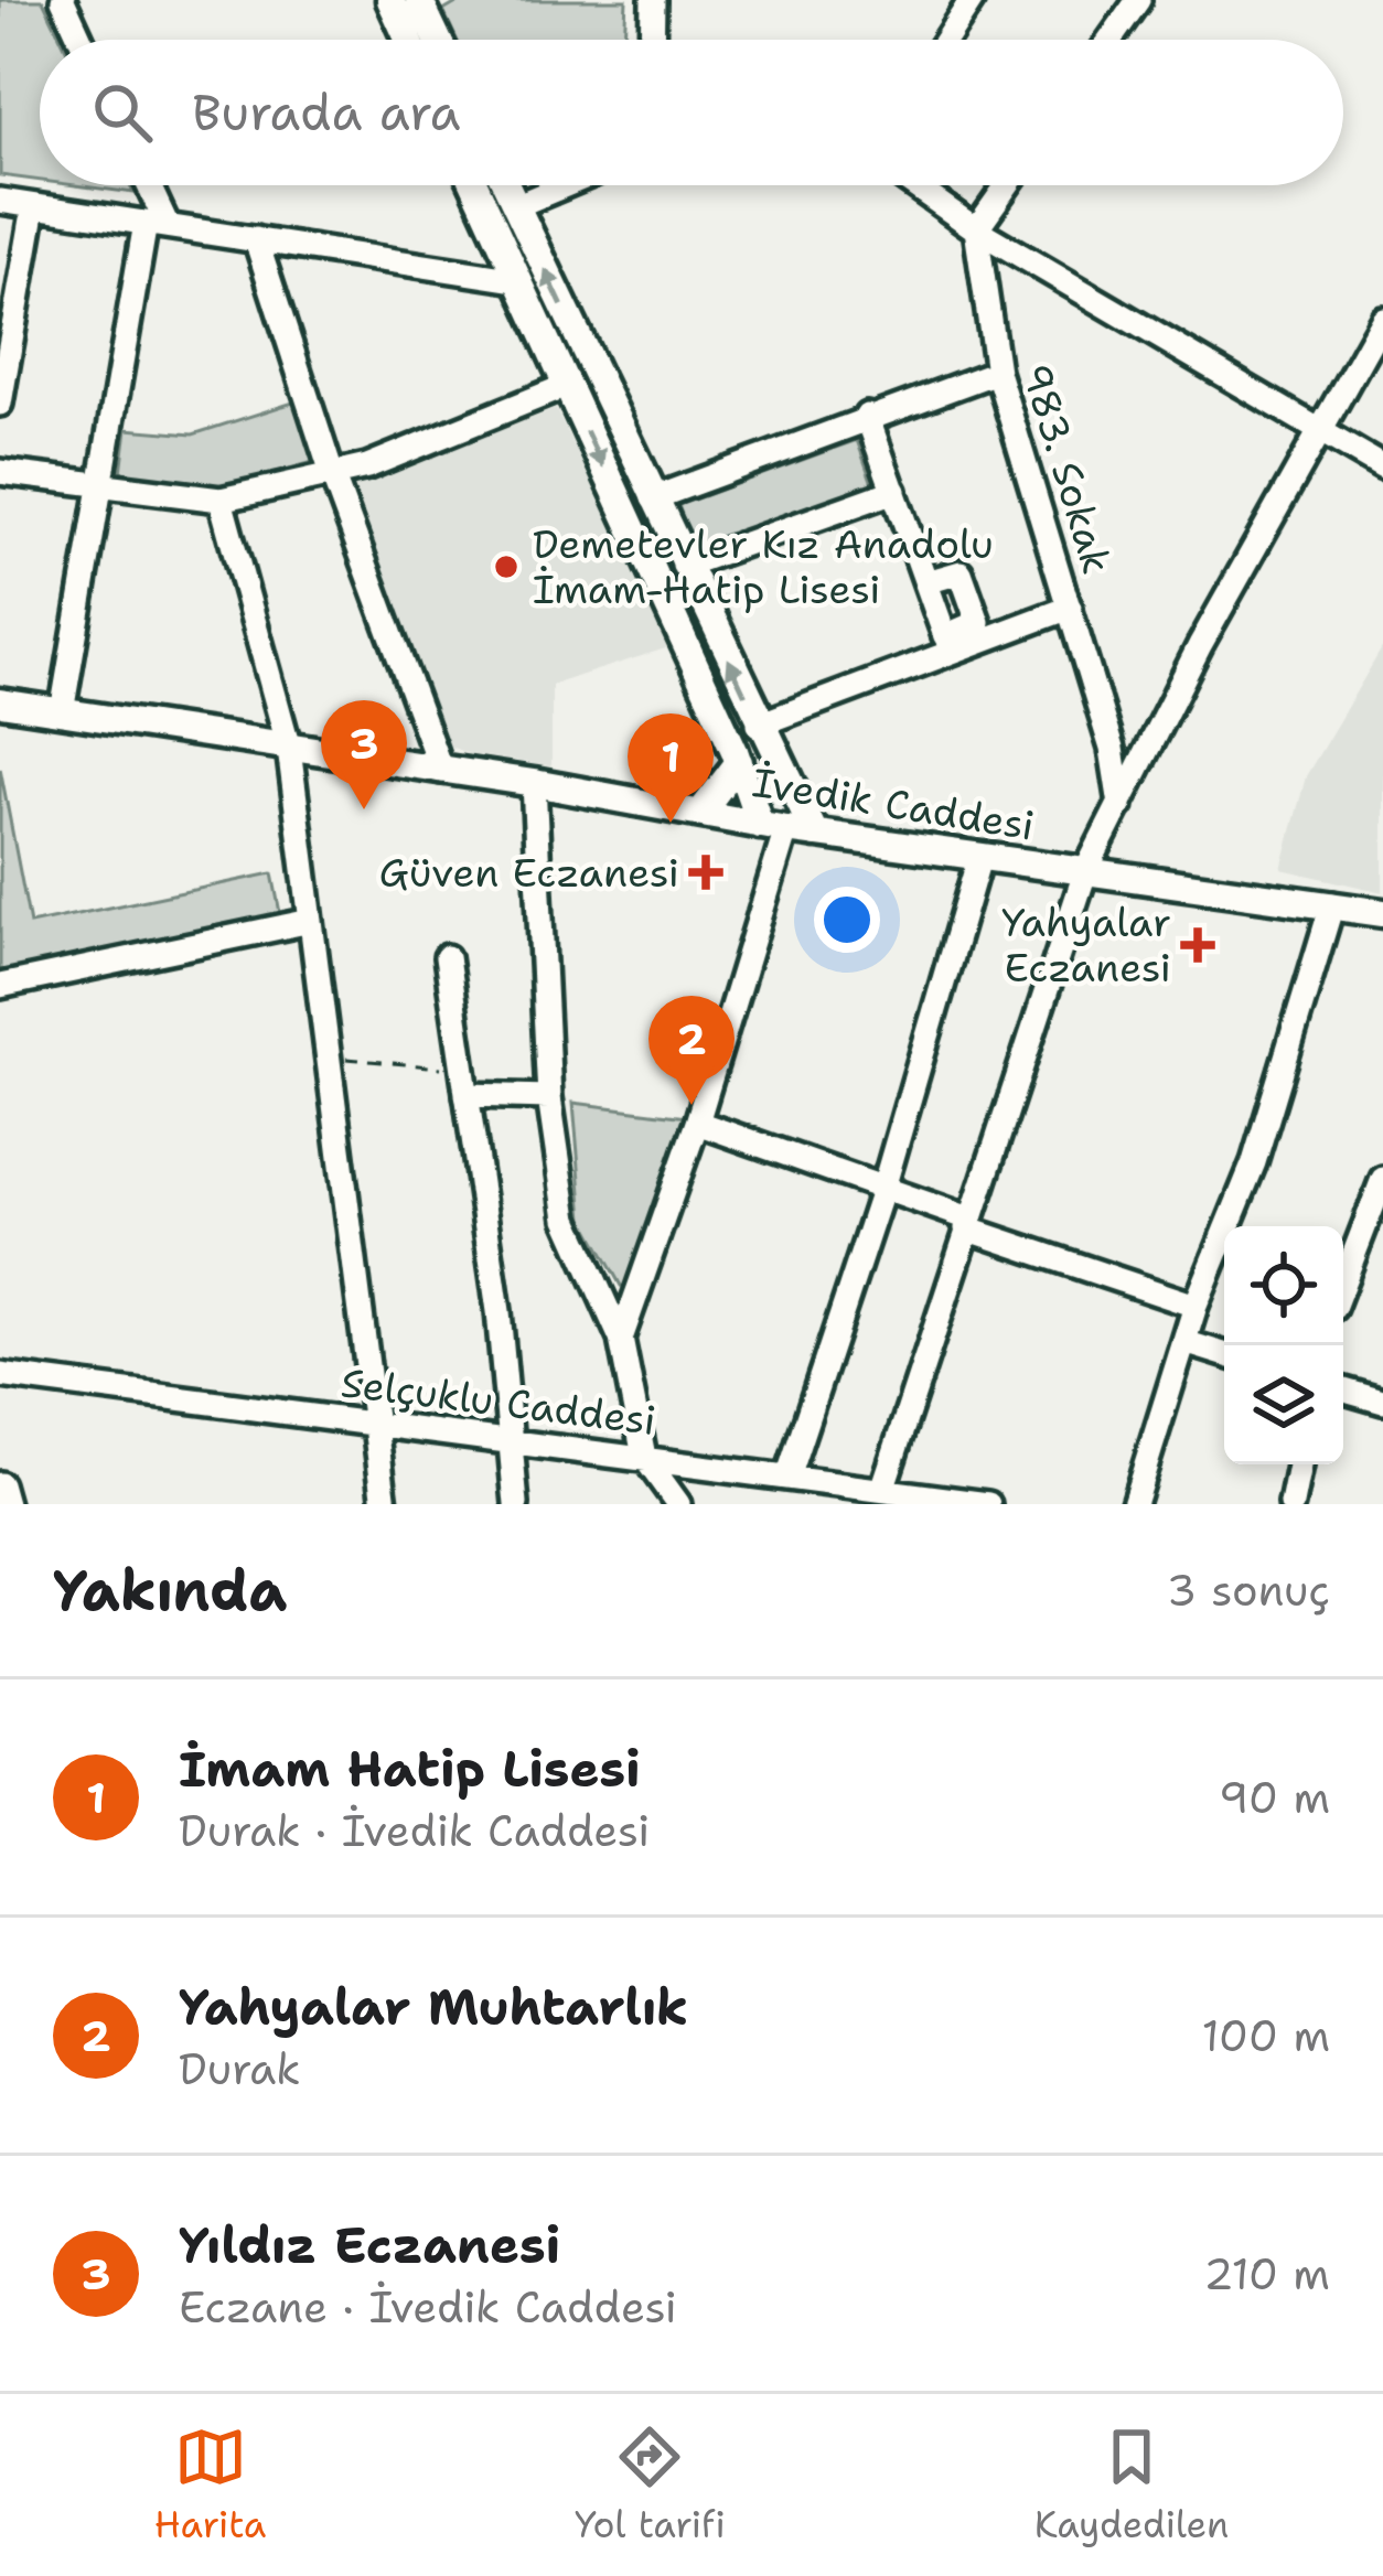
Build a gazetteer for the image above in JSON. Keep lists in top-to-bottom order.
{
  "streets": {
    "main road": ["İvedik Caddesi"],
    "street": ["983. Sokak", "Selçuklu Caddesi"]
  },
  "places": {
    "other": ["Demetevler Kız Anadolu İmam-Hatip Lisesi"],
    "health": ["Güven Eczanesi", "Yahyalar Eczanesi"]
  },
  "page": {
    "search": "Burada ara",
    "pins": ["3", "1", "2"],
    "heading": ["Yakında", "3 sonuç"],
    "list": [
      {
        "mark": "1",
        "name": "İmam Hatip Lisesi",
        "note": "Durak · İvedik Caddesi",
        "value": "90 m"
      },
      {
        "mark": "2",
        "name": "Yahyalar Muhtarlık",
        "note": "Durak",
        "value": "100 m"
      },
      {
        "mark": "3",
        "name": "Yıldız Eczanesi",
        "note": "Eczane · İvedik Caddesi",
        "value": "210 m"
      }
    ],
    "nav": ["Harita", "Yol tarifi", "Kaydedilen"]
  }
}
